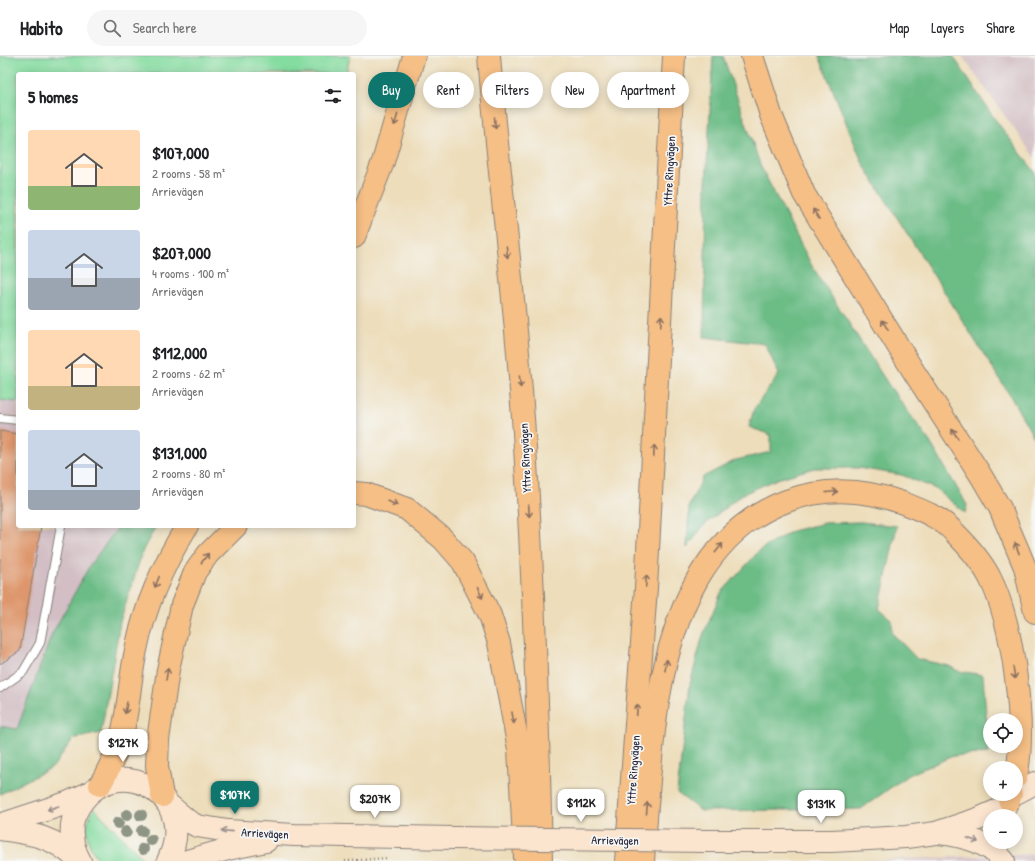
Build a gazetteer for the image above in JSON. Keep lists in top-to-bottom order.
{
  "streets": {
    "highway": ["Yttre Ringvägen"],
    "main road": ["Arrievägen"]
  },
  "page": {
    "header": "Habito",
    "search": "Search here",
    "nav": ["Map", "Layers", "Share"],
    "chip": [
      "Buy",
      "Rent",
      "Filters",
      "New",
      "Apartment"
    ],
    "heading": "5 homes",
    "list": [
      {
        "name": "$107,000",
        "note": "2 rooms · 58 m² · Arrievägen"
      },
      {
        "name": "$207,000",
        "note": "4 rooms · 100 m² · Arrievägen"
      },
      {
        "name": "$112,000",
        "note": "2 rooms · 62 m² · Arrievägen"
      },
      {
        "name": "$131,000",
        "note": "2 rooms · 80 m² · Arrievägen"
      }
    ],
    "map_buttons": ["+", "−"],
    "price": [
      "$127K",
      "$107K",
      "$207K",
      "$112K",
      "$131K"
    ]
  }
}
